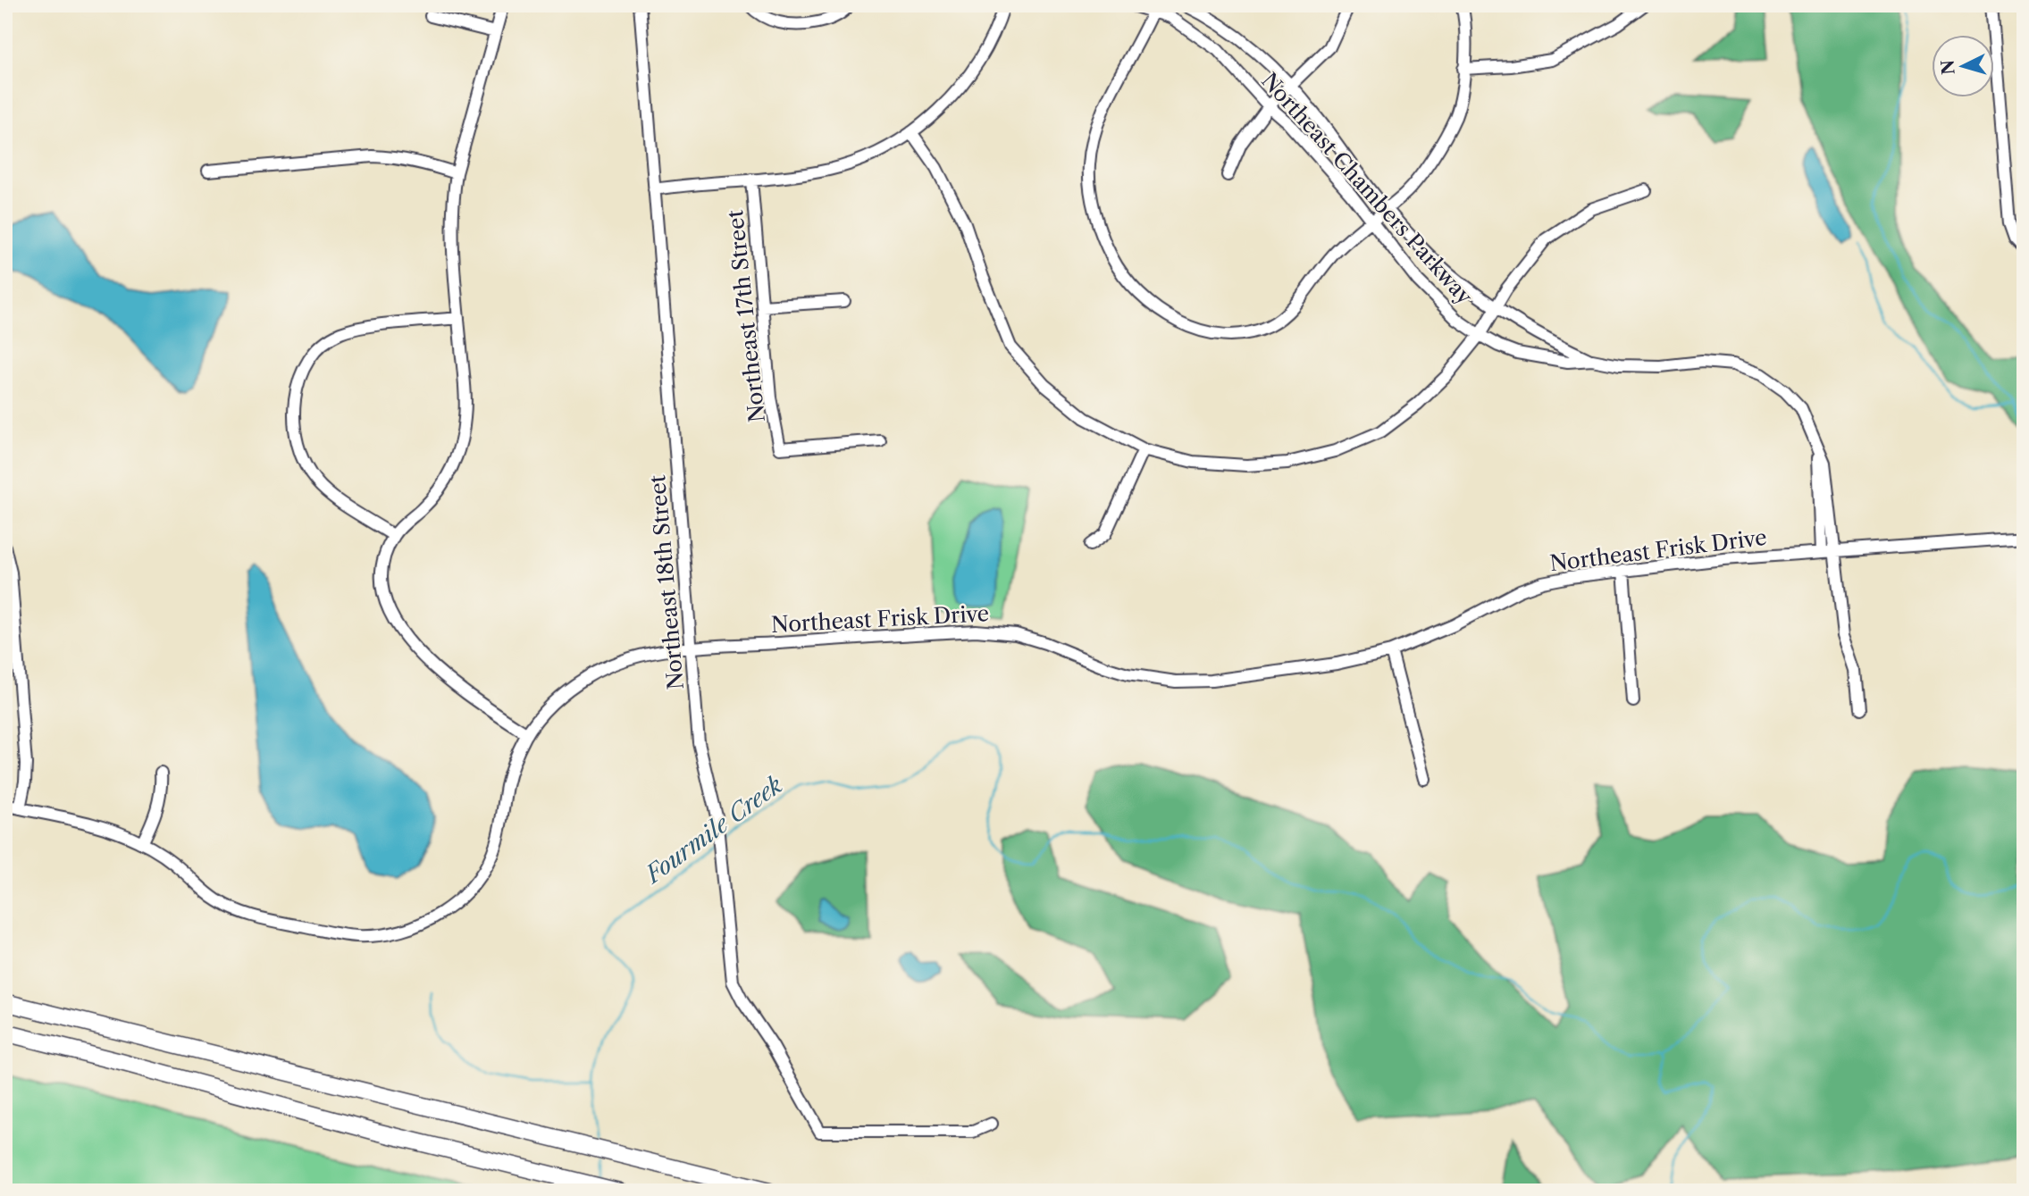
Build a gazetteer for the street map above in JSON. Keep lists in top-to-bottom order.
{
  "streets": {
    "street": [
      "Northeast Chambers Parkway",
      "Northeast 17th Street",
      "Northeast Frisk Drive",
      "Northeast 18th Street"
    ]
  },
  "crossings": [
    ["Northeast Chambers Parkway", "Northeast Frisk Drive"],
    ["Northeast Frisk Drive", "Northeast 18th Street"]
  ],
  "water": ["Fourmile Creek"],
  "north": "left"
}
